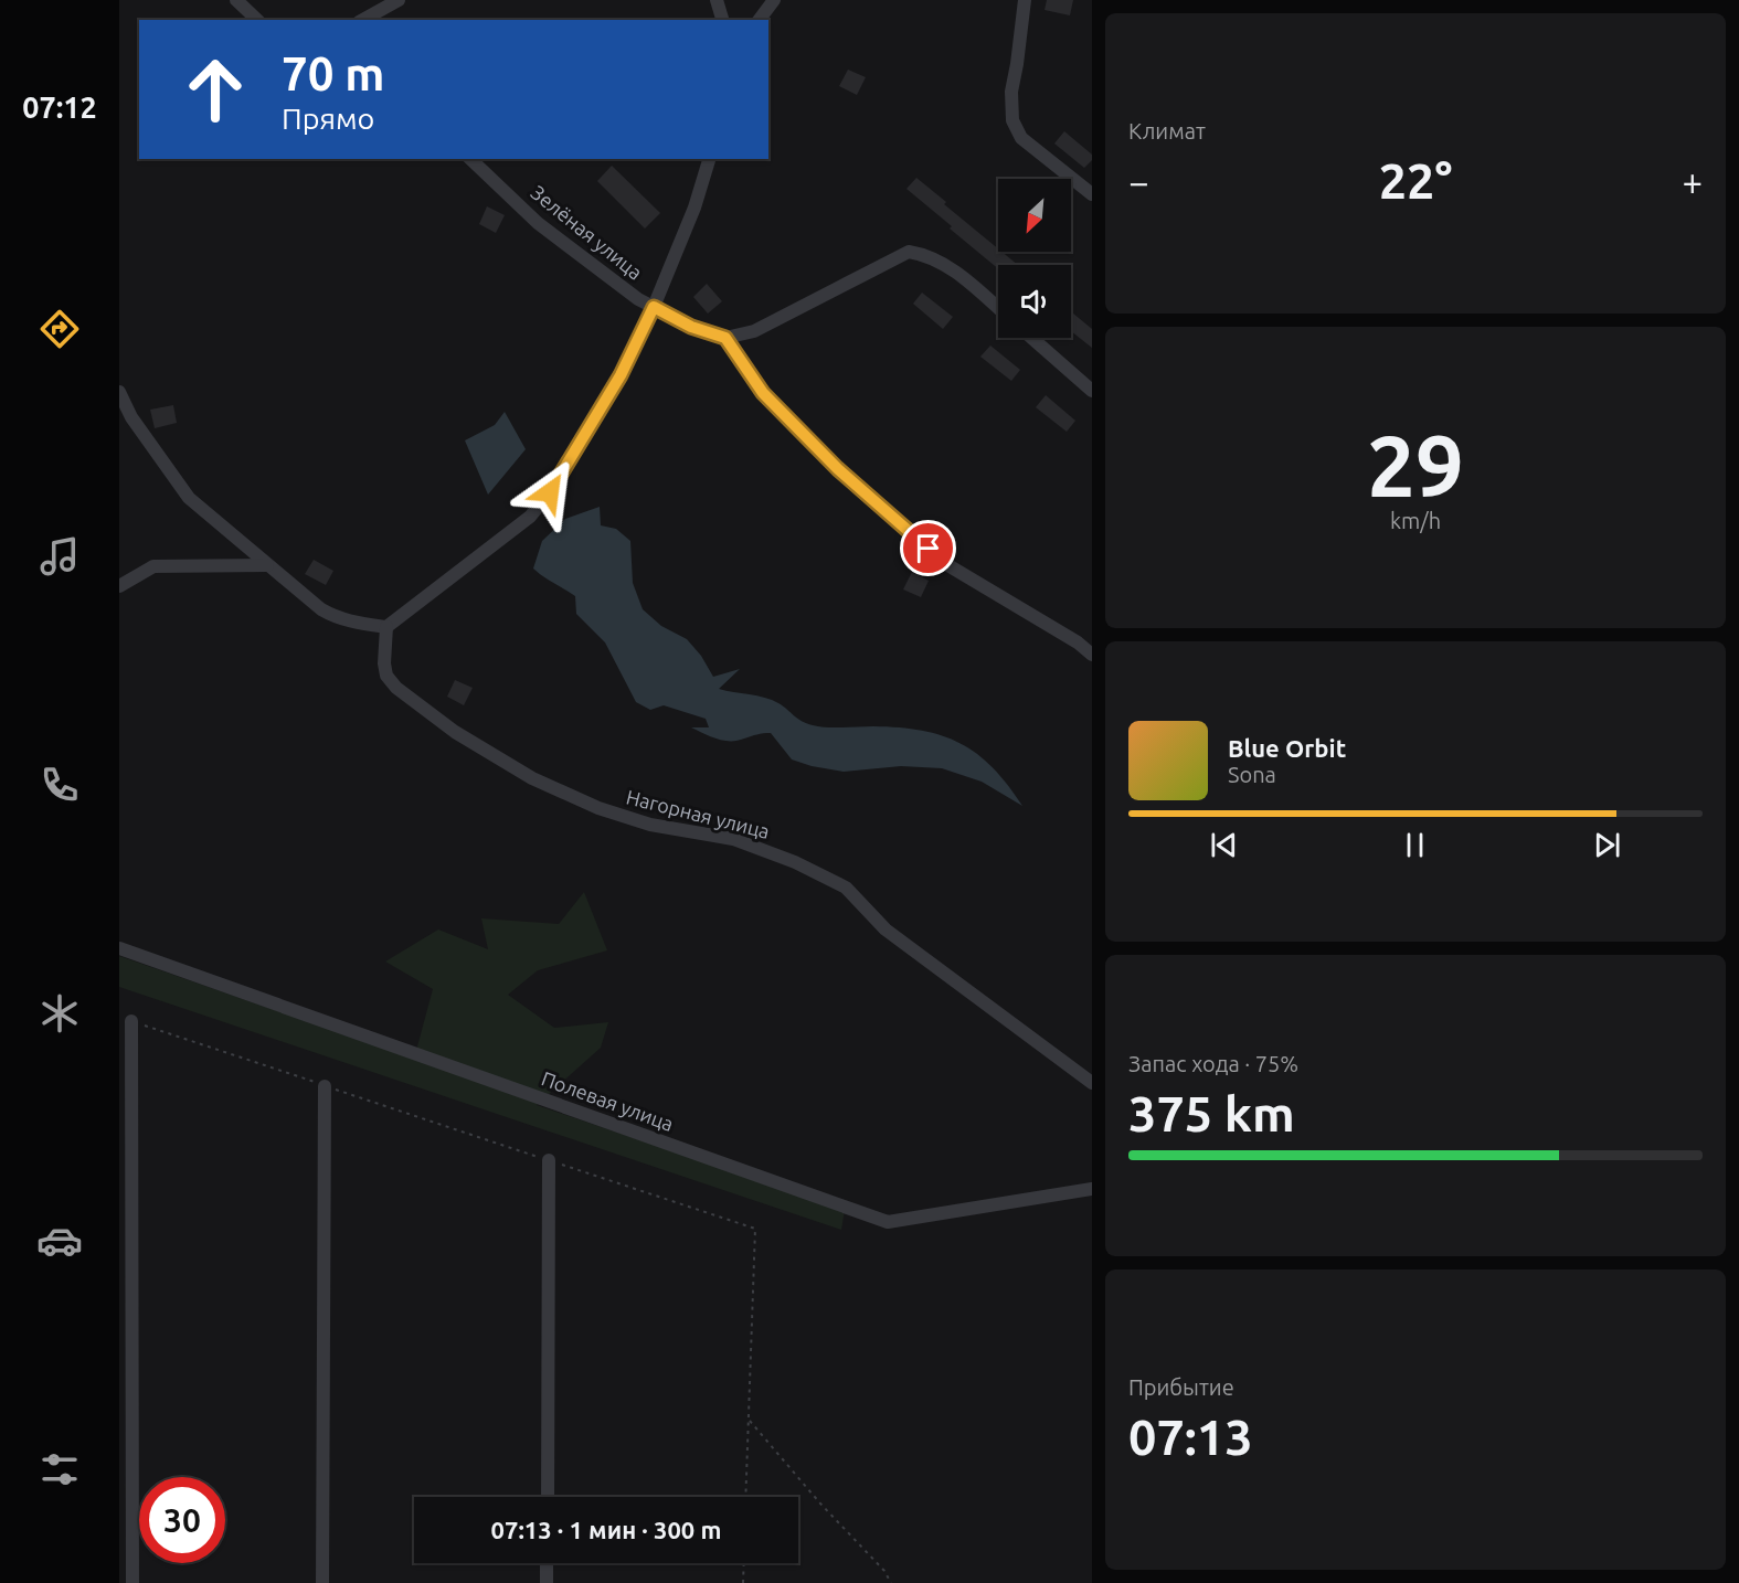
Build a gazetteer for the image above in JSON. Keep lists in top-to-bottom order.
{
  "streets": {
    "street": ["Зелёная улица", "Нагорная улица", "Полевая улица"]
  },
  "north": "bottom left",
  "page": {
    "tabs": "07:12",
    "tile": [
      "Климат",
      ["29", "km/h"],
      ["Запас хода · 75%", "375 km"],
      ["Прибытие", "07:13"]
    ],
    "turn": ["70 m", "Прямо"],
    "heat": ["−", "22°", "+"],
    "song": ["Blue Orbit", "Sona"],
    "limit": "30",
    "trip": "07:13 · 1 мин · 300 m"
  }
}
